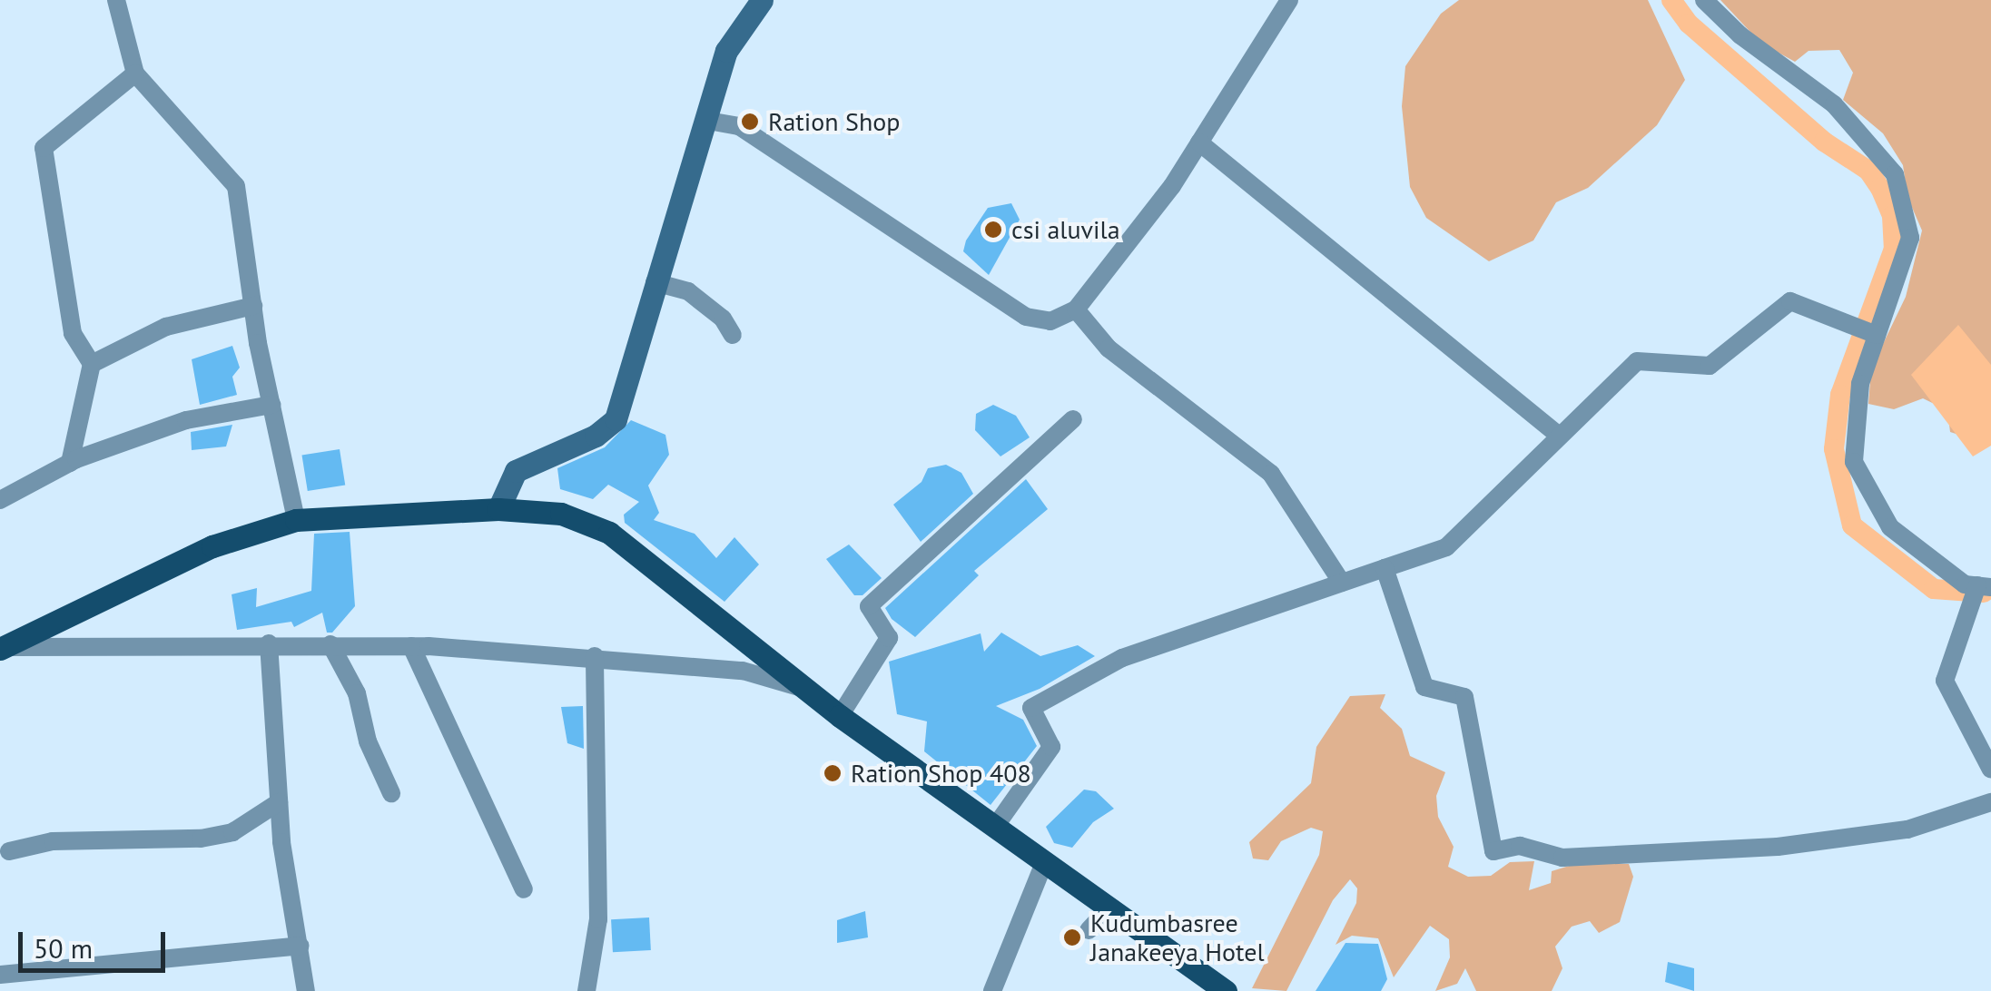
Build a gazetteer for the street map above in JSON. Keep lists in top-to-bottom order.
{
  "places": [
    "Ration Shop",
    "csi aluvila",
    "Ration Shop 408",
    "Kudumbasree Janakeeya Hotel"
  ],
  "scale_bar": "50 m"
}
